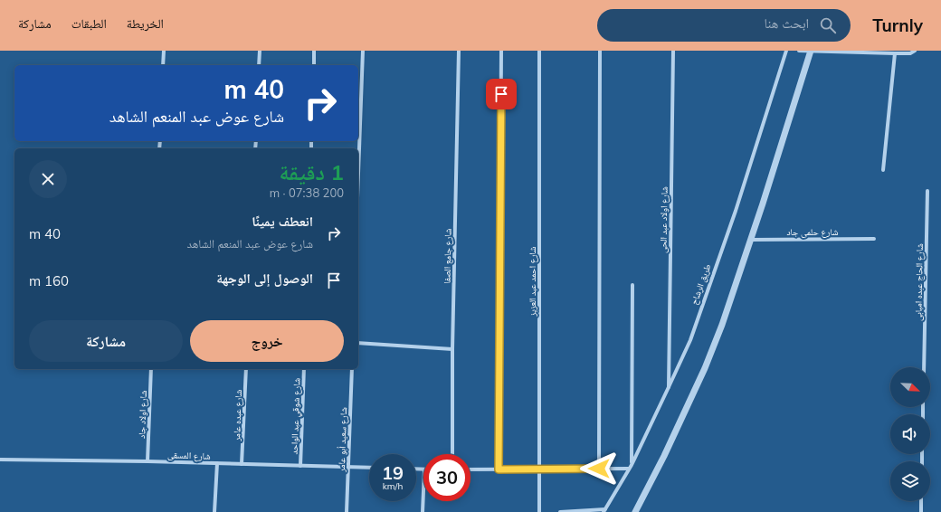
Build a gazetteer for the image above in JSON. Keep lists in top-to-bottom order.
{
  "streets": {
    "street": [
      "شارع اولاد عبد الحى",
      "شارع حلمى جاد",
      "شارع جامع الصفا",
      "شارع احمد عبد العزيز",
      "شارع الحاج عبده امبابى",
      "طريق الرشاح",
      "شارع اولاد جاد",
      "شارع عبده عامر",
      "شارع شوقي عبد الواحد",
      "شارع سعيد أبو عامر",
      "شارع المسقى"
    ]
  },
  "crossings": [
    ["شارع اولاد عبد الحى", "طريق الرشاح"],
    ["شارع اولاد جاد", "شارع المسقى"],
    ["شارع عبده عامر", "شارع المسقى"],
    ["شارع شوقي عبد الواحد", "شارع المسقى"],
    ["شارع سعيد أبو عامر", "شارع المسقى"]
  ],
  "north": "bottom right",
  "page": {
    "header": "Turnly",
    "search": "ابحث هنا",
    "nav": ["الخريطة", "الطبقات", "مشاركة"],
    "turn": ["40 m", "شارع عوض عبد المنعم الشاهد"],
    "heading": ["1 دقيقة", "200 m · 07:38"],
    "list": [
      {
        "name": "انعطف يمينًا",
        "note": "شارع عوض عبد المنعم الشاهد",
        "value": "40 m"
      },
      {
        "name": "الوصول إلى الوجهة",
        "value": "160 m"
      }
    ],
    "buttons": ["خروج", "مشاركة"],
    "speed": "19 km/h",
    "limit": "30"
  }
}
